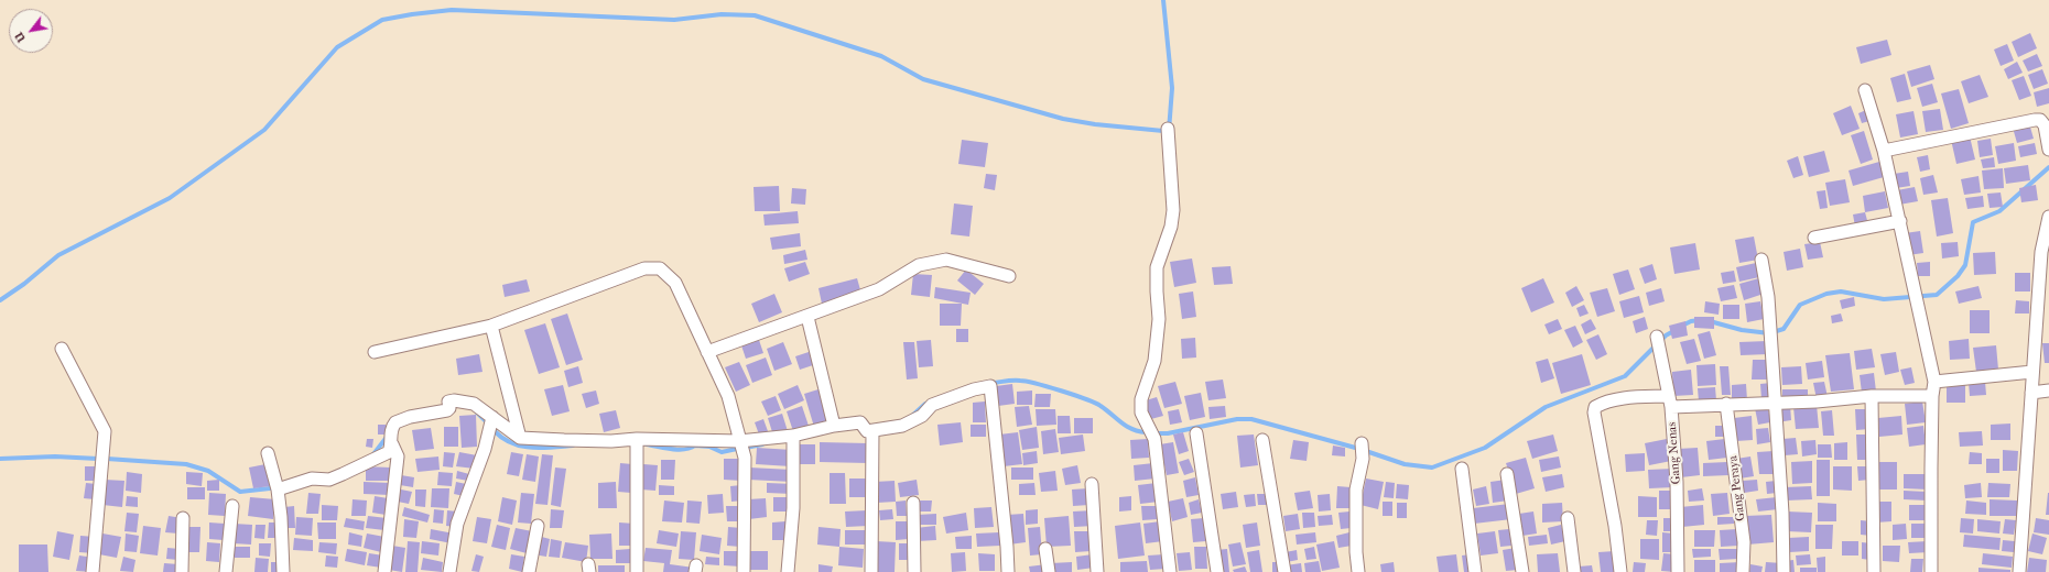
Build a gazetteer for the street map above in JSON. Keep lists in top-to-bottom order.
{
  "streets": {
    "street": ["Gang Nenas", "Gang Peraya"]
  },
  "north": "bottom left"
}
